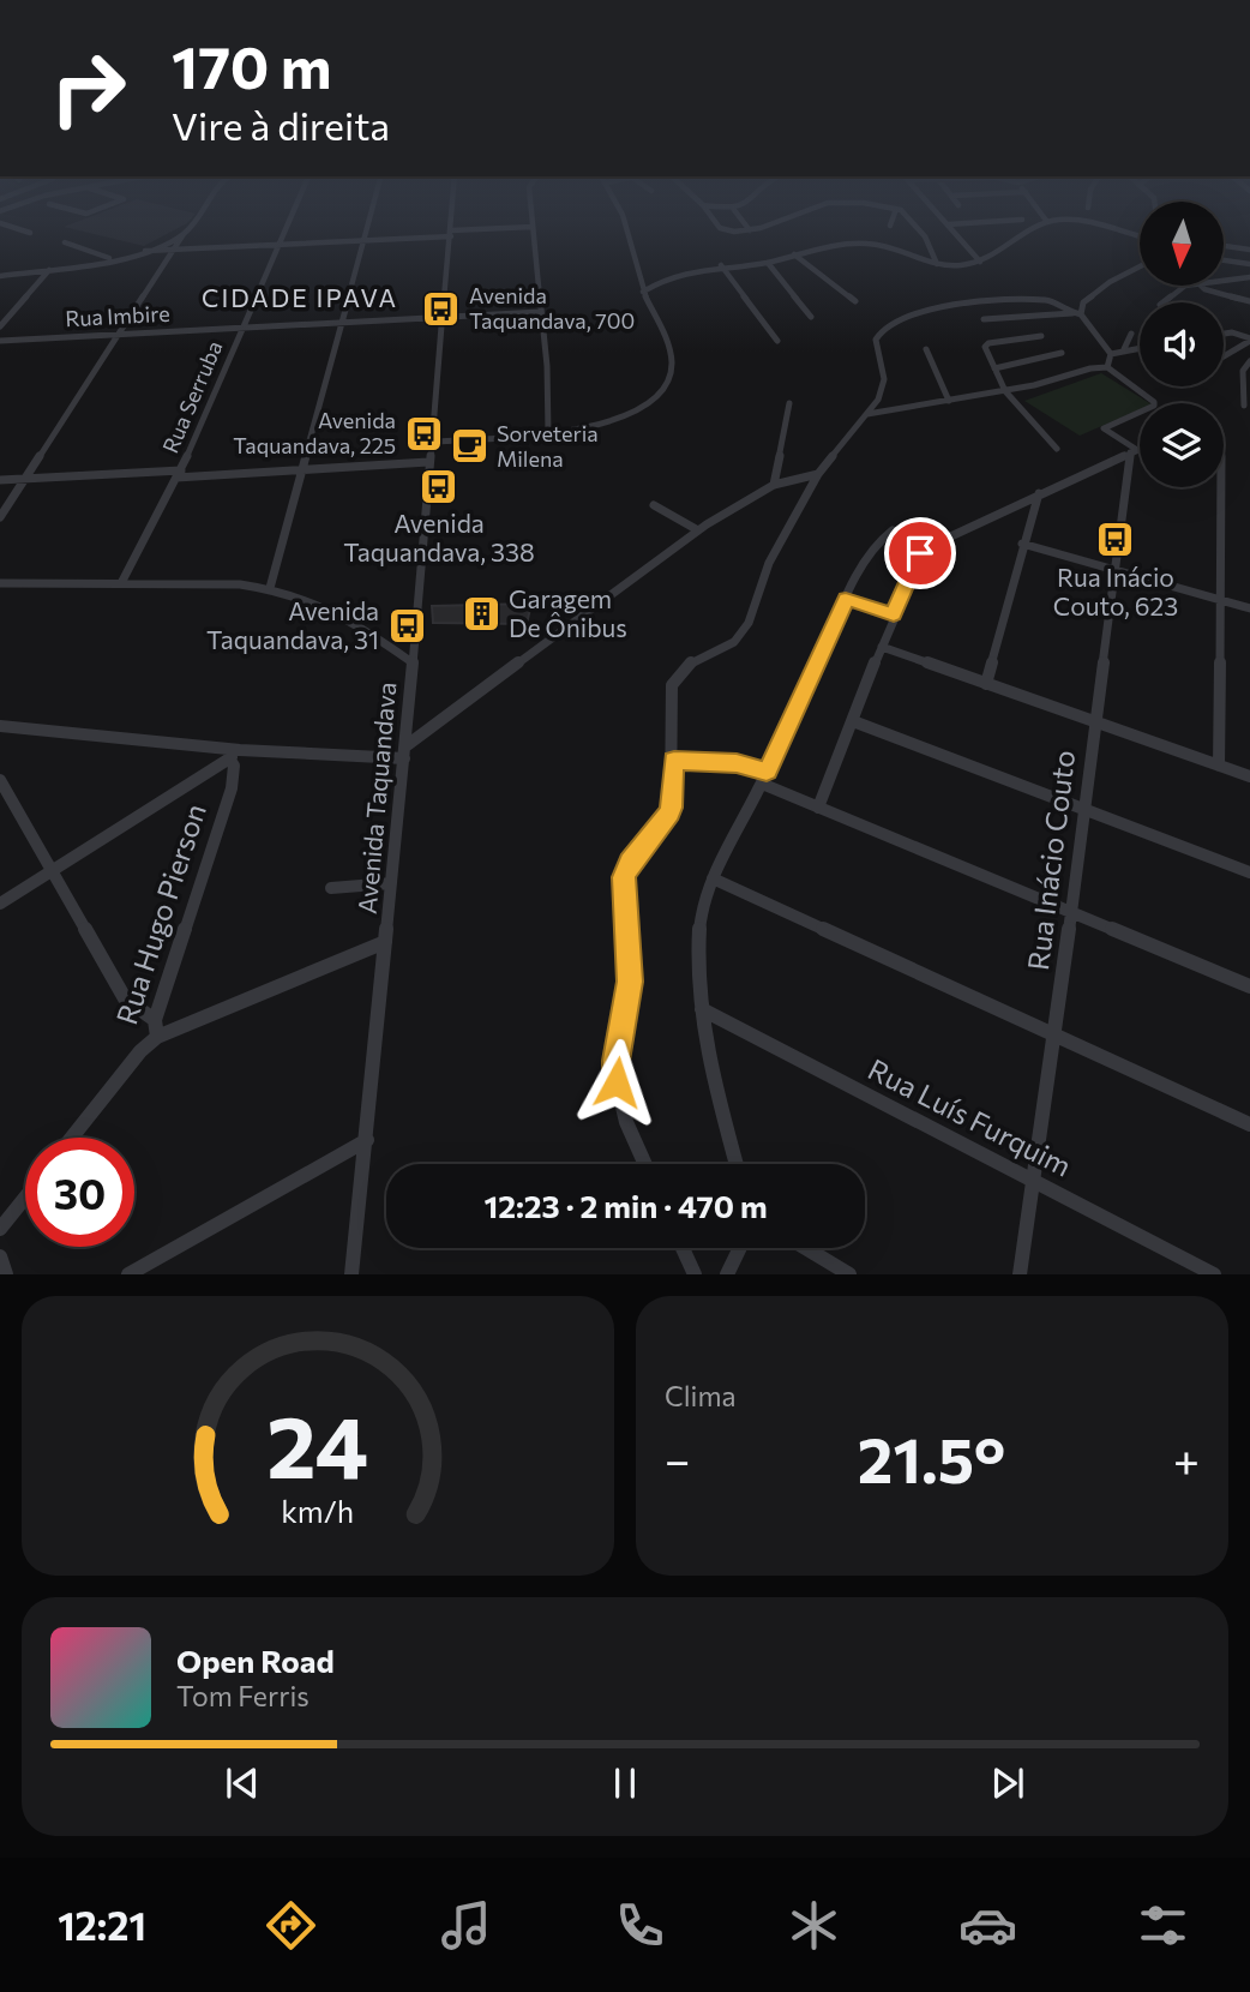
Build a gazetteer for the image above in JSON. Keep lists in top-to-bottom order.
{
  "streets": {
    "street": [
      "Rua Imbire",
      "Rua Serruba",
      "Avenida Taquandava",
      "Rua Inácio Couto",
      "Rua Hugo Pierson",
      "Rua Luís Furquim"
    ]
  },
  "crossings": [
    ["Rua Imbire", "Rua Serruba"],
    ["Rua Imbire", "Avenida Taquandava"],
    ["Rua Inácio Couto", "Rua Luís Furquim"]
  ],
  "districts": ["CIDADE IPAVA"],
  "places": {
    "bus stop": [
      "Avenida Taquandava, 700",
      "Avenida Taquandava, 225",
      "Avenida Taquandava, 338",
      "Rua Inácio Couto, 623",
      "Avenida Taquandava, 31"
    ],
    "cafe": ["Sorveteria Milena"],
    "building": ["Garagem De Ônibus"]
  },
  "north": "bottom",
  "page": {
    "turn": ["170 m", "Vire à direita"],
    "limit": "30",
    "trip": "12:23 · 2 min · 470 m",
    "tile": "Clima",
    "heat": ["−", "21.5°", "+"],
    "song": ["Open Road", "Tom Ferris"],
    "tabs": "12:21",
    "gauge": ["24", "km/h"]
  }
}
